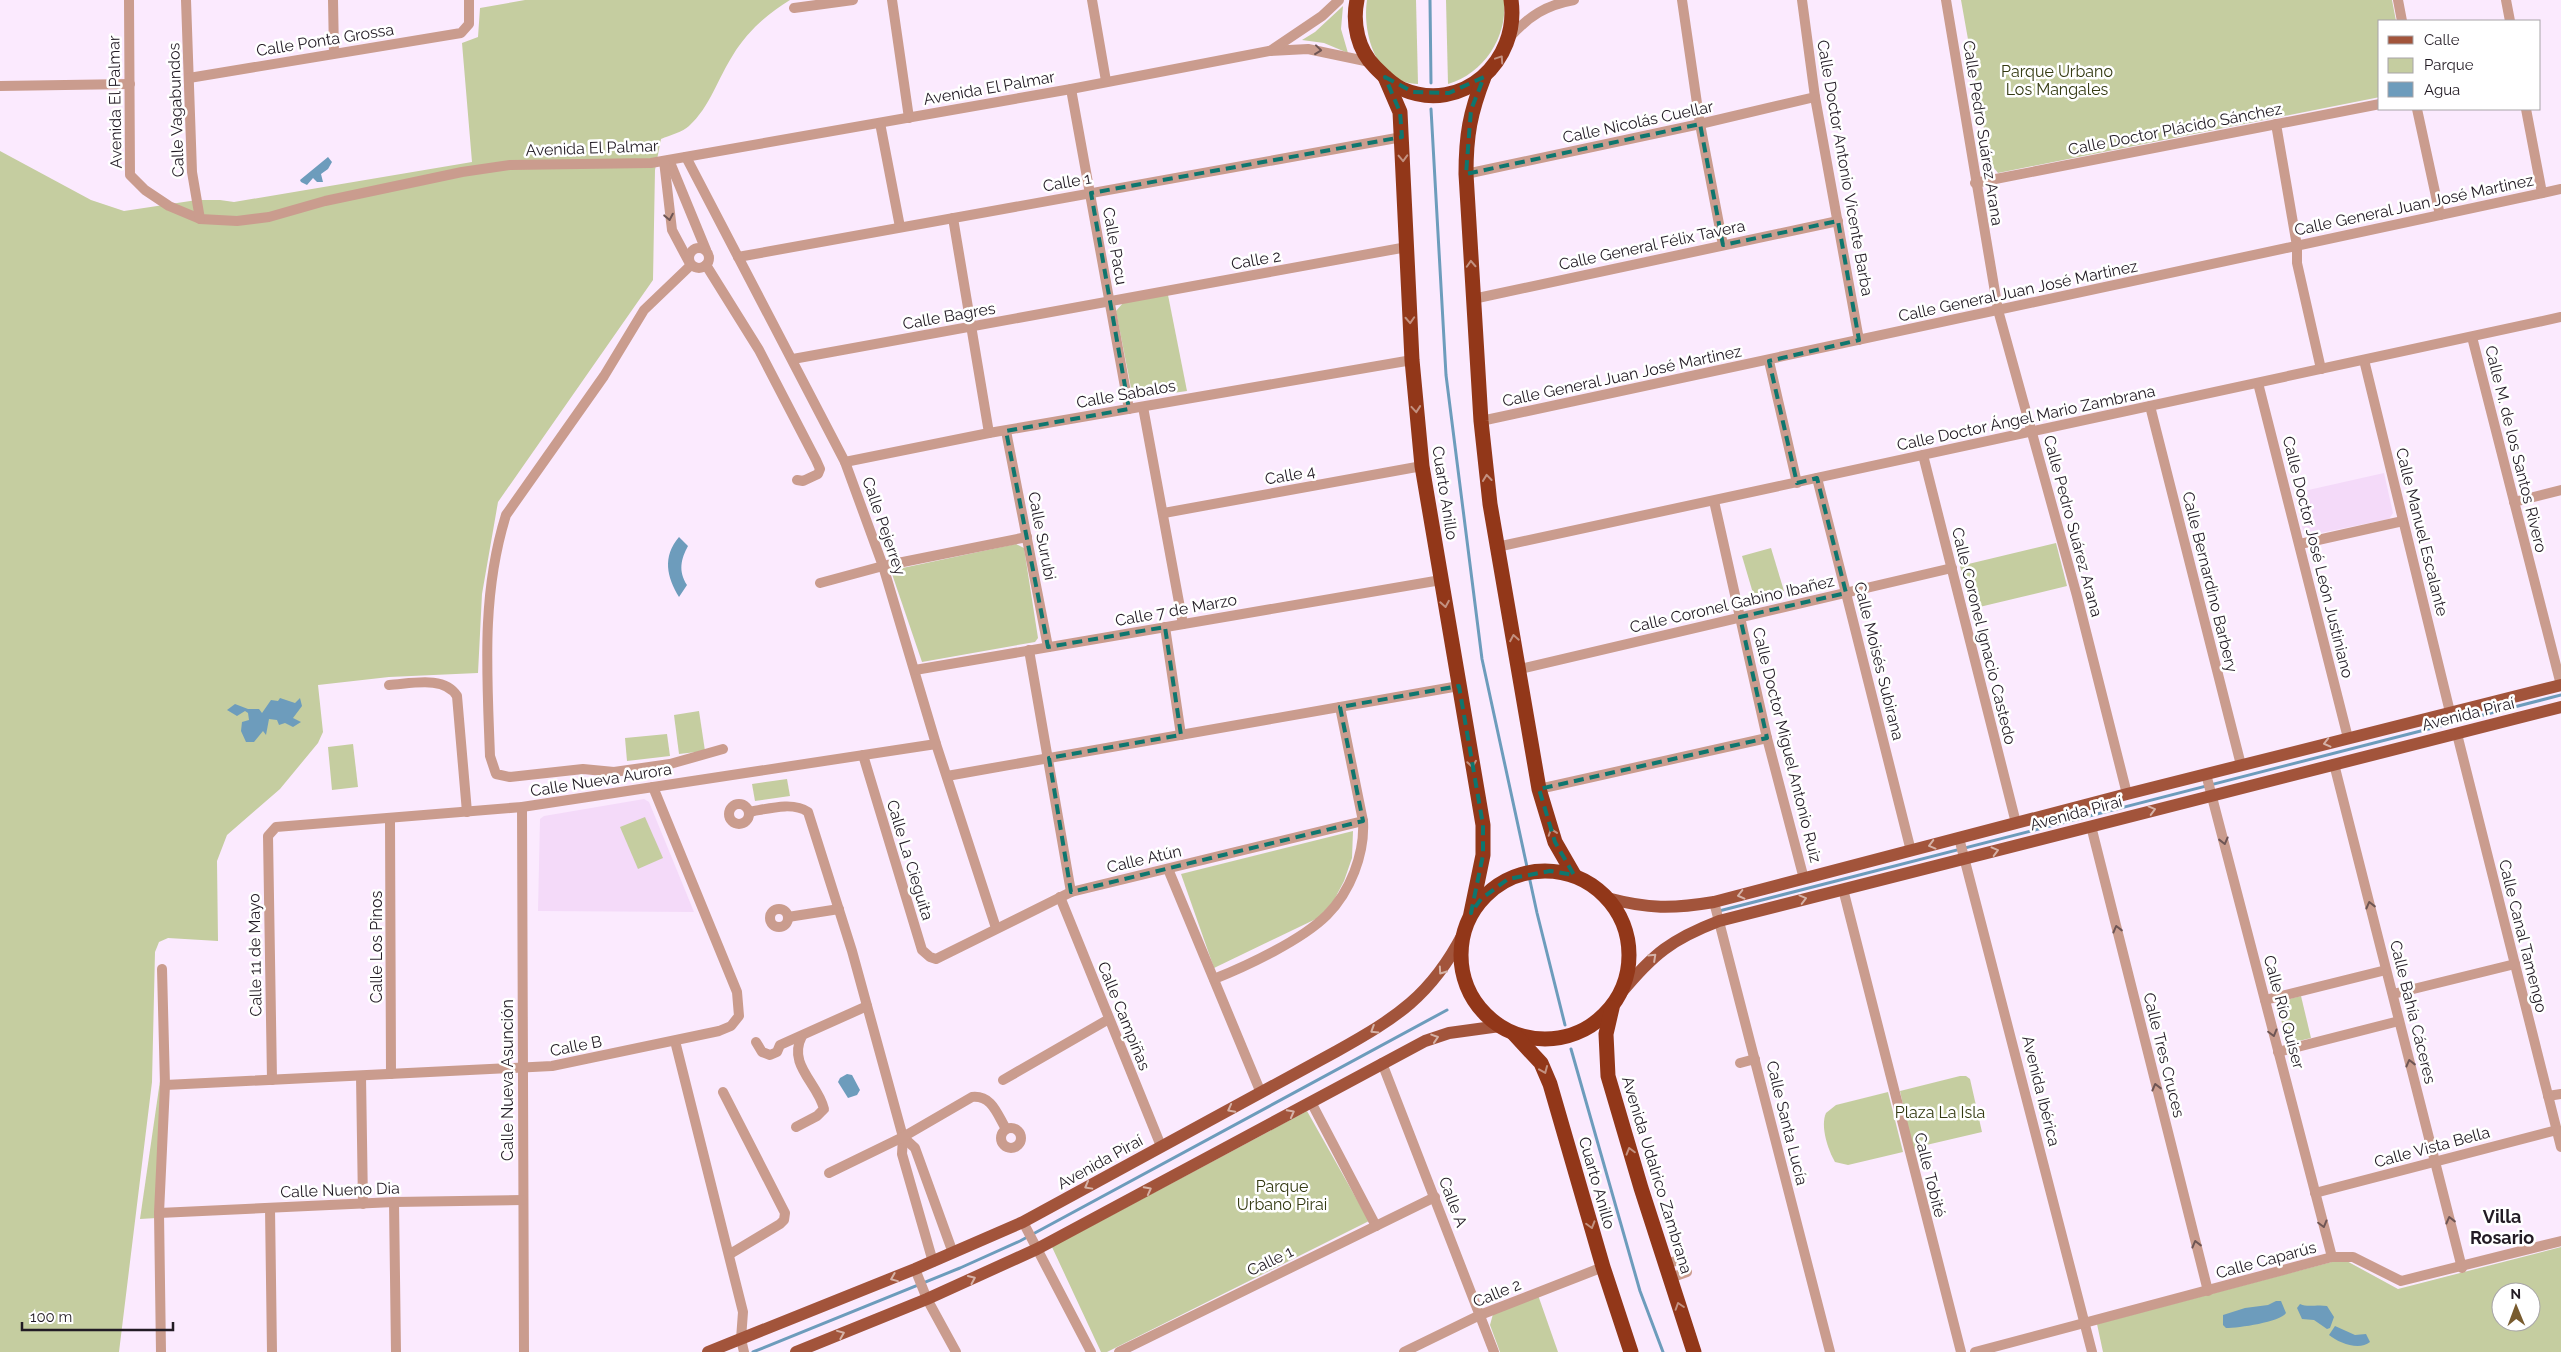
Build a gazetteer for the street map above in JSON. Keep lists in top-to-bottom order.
{
  "streets": {
    "highway": ["Cuarto Anillo", "Avenida Udalrico Zambrana"],
    "main road": ["Avenida Piraí"],
    "street": [
      "Calle Ponta Grossa",
      "Avenida El Palmar",
      "Calle Vagabundos",
      "Calle Nicolás Cuellar",
      "Calle Doctor Plácido Sánchez",
      "Calle Pedro Suárez Arana",
      "Calle Doctor Antonio Vicente Barba",
      "Calle 1",
      "Calle General Juan José Martinez",
      "Calle General Félix Tavera",
      "Calle Pacu",
      "Calle 2",
      "Calle Bagres",
      "Calle Sabalos",
      "Calle Doctor Ángel Mario Zambrana",
      "Calle M. de los Santos Rivero",
      "Calle 4",
      "Calle Pejerrey",
      "Calle Manuel Escalante",
      "Calle Surubi",
      "Calle Doctor José León Justiniano",
      "Calle Bernardino Barbery",
      "Calle Coronel Gabino Ibañez",
      "Calle 7 de Marzo",
      "Calle Coronel Ignacio Castedo",
      "Calle Moisés Subirana",
      "Calle Doctor Miguel Antonio Ruiz",
      "Calle Nueva Aurora",
      "Calle Atún",
      "Calle La Cieguita",
      "Calle Canal Tamengo",
      "Calle Los Pinos",
      "Calle 11 de Mayo",
      "Calle Río Quiser",
      "Calle Bahía Cáceres",
      "Calle Campiñas",
      "Calle B",
      "Calle Tres Cruces",
      "Calle Nueva Asunción",
      "Avenida Ibérica",
      "Calle Santa Lucía",
      "Calle Vista Bella",
      "Calle Tobité",
      "Calle Nueno Dia",
      "Calle A",
      "Calle Caparús"
    ]
  },
  "crossings": [
    ["Calle Ponta Grossa", "Calle Vagabundos"],
    ["Avenida El Palmar", "Calle Vagabundos"],
    ["Avenida El Palmar", "Calle Pacu"],
    ["Avenida El Palmar", "Calle Pejerrey"],
    ["Calle Nicolás Cuellar", "Calle Doctor Antonio Vicente Barba"],
    ["Calle Doctor Plácido Sánchez", "Calle Pedro Suárez Arana"],
    ["Calle Pedro Suárez Arana", "Calle General Juan José Martinez"],
    ["Calle Pedro Suárez Arana", "Calle Doctor Ángel Mario Zambrana"],
    ["Calle Pedro Suárez Arana", "Avenida Piraí"],
    ["Calle Doctor Antonio Vicente Barba", "Calle General Juan José Martinez"],
    ["Calle Doctor Antonio Vicente Barba", "Calle General Félix Tavera"],
    ["Calle 1", "Calle Pacu"],
    ["Calle 1", "Cuarto Anillo"],
    ["Calle 1", "Calle Pejerrey"],
    ["Calle 1", "Calle A"],
    ["Calle Pacu", "Calle 2"],
    ["Calle Pacu", "Calle Bagres"],
    ["Calle Pacu", "Calle Sabalos"],
    ["Calle 2", "Calle Bagres"],
    ["Calle 2", "Cuarto Anillo"],
    ["Calle 2", "Calle A"],
    ["Calle Bagres", "Calle Pejerrey"],
    ["Calle Sabalos", "Cuarto Anillo"],
    ["Calle Sabalos", "Calle Pejerrey"],
    ["Calle Sabalos", "Calle Surubi"],
    ["Calle Doctor Ángel Mario Zambrana", "Calle M. de los Santos Rivero"],
    ["Calle Doctor Ángel Mario Zambrana", "Calle Manuel Escalante"],
    ["Calle Doctor Ángel Mario Zambrana", "Calle Doctor José León Justiniano"],
    ["Calle Doctor Ángel Mario Zambrana", "Calle Bernardino Barbery"],
    ["Calle Doctor Ángel Mario Zambrana", "Calle Coronel Ignacio Castedo"],
    ["Calle Doctor Ángel Mario Zambrana", "Calle Moisés Subirana"],
    ["Calle Doctor Ángel Mario Zambrana", "Calle Doctor Miguel Antonio Ruiz"],
    ["Calle M. de los Santos Rivero", "Avenida Piraí"],
    ["Calle 4", "Cuarto Anillo"],
    ["Cuarto Anillo", "Calle 7 de Marzo"],
    ["Cuarto Anillo", "Avenida Piraí"],
    ["Cuarto Anillo", "Avenida Udalrico Zambrana"],
    ["Calle Pejerrey", "Calle 7 de Marzo"],
    ["Calle Pejerrey", "Calle Nueva Aurora"],
    ["Calle Pejerrey", "Calle Atún"],
    ["Calle Manuel Escalante", "Avenida Piraí"],
    ["Calle Surubi", "Calle 7 de Marzo"],
    ["Calle Doctor José León Justiniano", "Avenida Piraí"],
    ["Calle Bernardino Barbery", "Avenida Piraí"],
    ["Calle Coronel Gabino Ibañez", "Calle Coronel Ignacio Castedo"],
    ["Calle Coronel Gabino Ibañez", "Calle Moisés Subirana"],
    ["Calle Coronel Gabino Ibañez", "Calle Doctor Miguel Antonio Ruiz"],
    ["Calle Coronel Ignacio Castedo", "Avenida Piraí"],
    ["Calle Moisés Subirana", "Avenida Piraí"],
    ["Avenida Piraí", "Calle Doctor Miguel Antonio Ruiz"],
    ["Avenida Piraí", "Calle Canal Tamengo"],
    ["Avenida Piraí", "Calle Río Quiser"],
    ["Avenida Piraí", "Calle Bahía Cáceres"],
    ["Avenida Piraí", "Calle Campiñas"],
    ["Avenida Piraí", "Calle Tres Cruces"],
    ["Avenida Piraí", "Avenida Ibérica"],
    ["Avenida Piraí", "Calle Santa Lucía"],
    ["Avenida Piraí", "Avenida Udalrico Zambrana"],
    ["Avenida Piraí", "Calle Tobité"],
    ["Calle Nueva Aurora", "Calle La Cieguita"],
    ["Calle Nueva Aurora", "Calle Los Pinos"],
    ["Calle Nueva Aurora", "Calle 11 de Mayo"],
    ["Calle Nueva Aurora", "Calle B"],
    ["Calle Nueva Aurora", "Calle Nueva Asunción"],
    ["Calle Atún", "Calle La Cieguita"],
    ["Calle Atún", "Calle Campiñas"],
    ["Calle Canal Tamengo", "Calle Vista Bella"],
    ["Calle Los Pinos", "Calle B"],
    ["Calle 11 de Mayo", "Calle B"],
    ["Calle Río Quiser", "Calle Vista Bella"],
    ["Calle Río Quiser", "Calle Caparús"],
    ["Calle Bahía Cáceres", "Calle Vista Bella"],
    ["Calle Bahía Cáceres", "Calle Caparús"],
    ["Calle B", "Calle Nueva Asunción"],
    ["Calle Tres Cruces", "Calle Caparús"],
    ["Calle Nueva Asunción", "Calle Nueno Dia"],
    ["Avenida Ibérica", "Calle Caparús"]
  ],
  "one_way": [
    "Calle Río Quiser",
    "Calle Bahía Cáceres",
    "Calle Tres Cruces",
    "Avenida Udalrico Zambrana"
  ],
  "districts": ["Villa Rosario"],
  "parks": ["Parque Urbano Los Mangales", "Plaza La Isla", "Parque Urbano Pirai"],
  "legend": ["Calle", "Parque", "Agua"],
  "scale_bar": "100 m",
  "north": "top"
}
